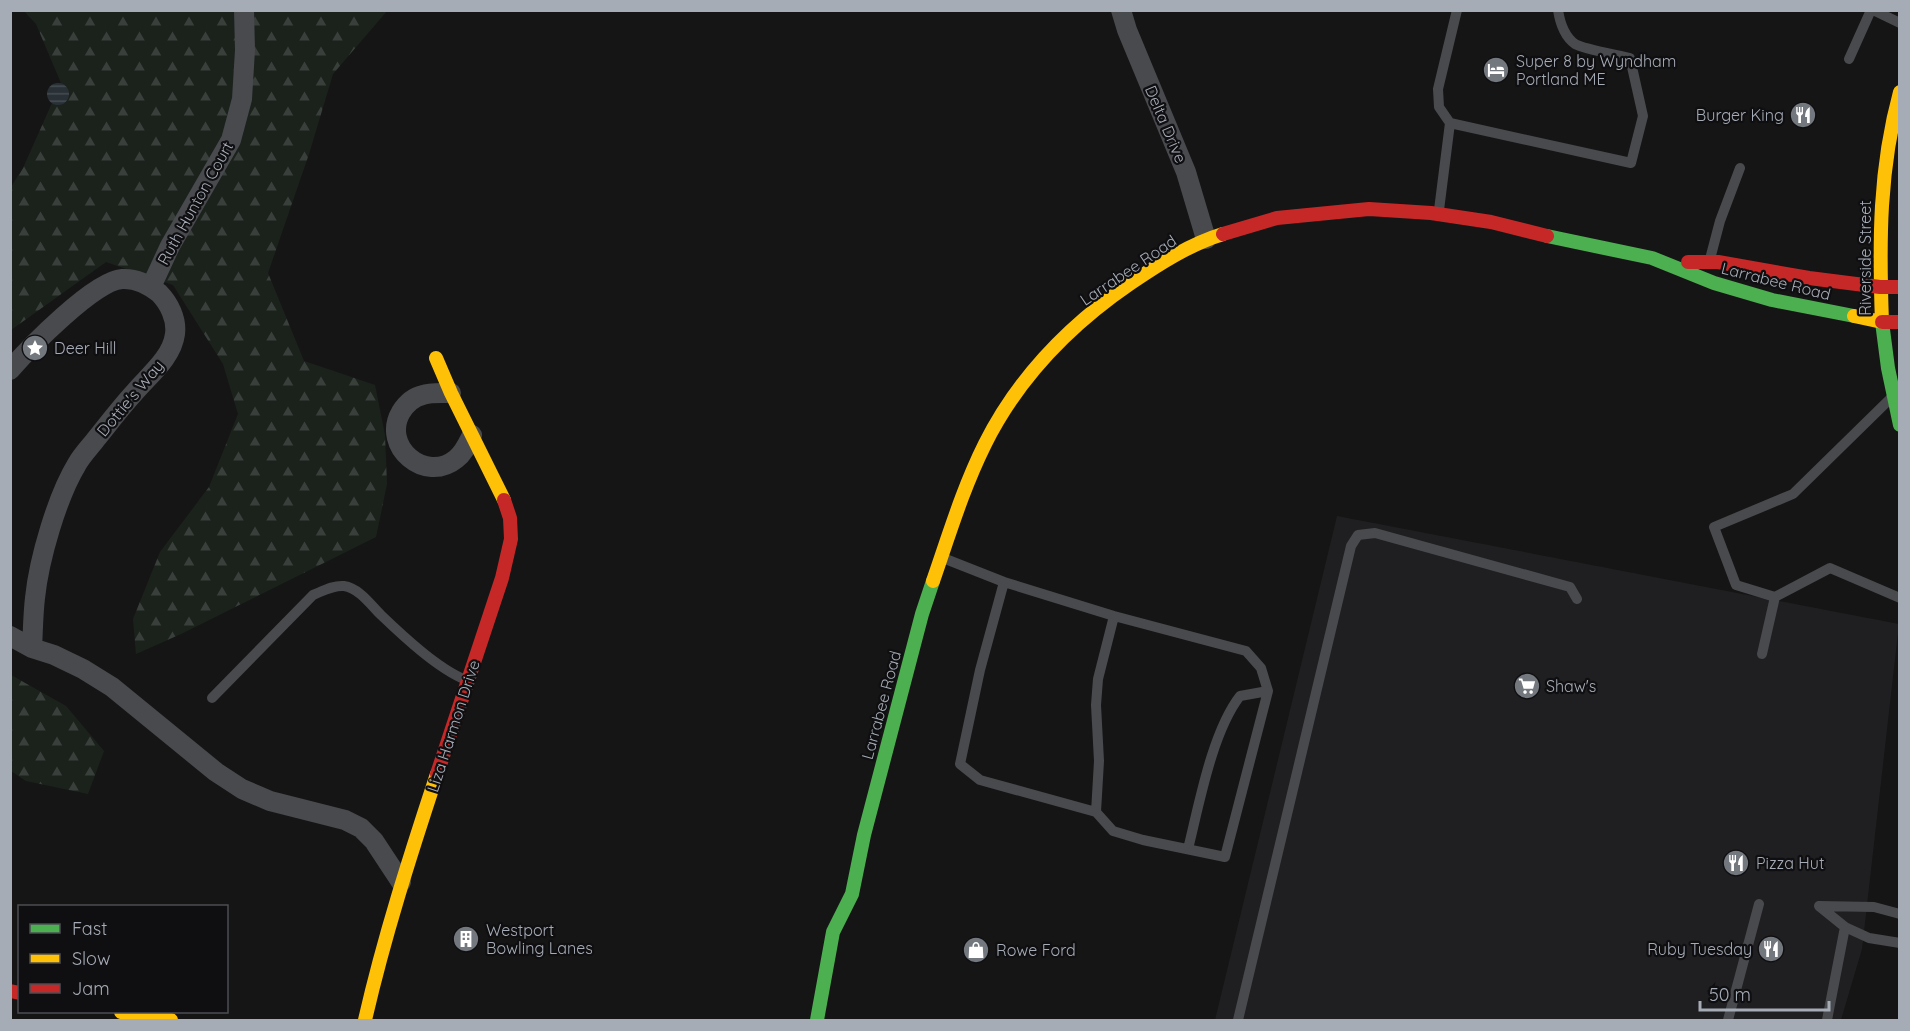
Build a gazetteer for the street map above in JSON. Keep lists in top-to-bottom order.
{
  "streets": {
    "main road": ["Riverside Street", "Larrabee Road", "Liza Harmon Drive"],
    "street": ["Delta Drive", "Ruth Hunton Court", "Dottie's Way"]
  },
  "crossings": [
    ["Delta Drive", "Larrabee Road"],
    ["Ruth Hunton Court", "Dottie's Way"],
    ["Riverside Street", "Larrabee Road"]
  ],
  "places": {
    "hotel": ["Super 8 by Wyndham Portland ME"],
    "restaurant": ["Burger King", "Pizza Hut", "Ruby Tuesday"],
    "place": ["Deer Hill"],
    "supermarket": ["Shaw's"],
    "building": ["Westport Bowling Lanes"],
    "shop": ["Rowe Ford"]
  },
  "legend": ["Fast", "Slow", "Jam"],
  "scale_bar": "50 m"
}
